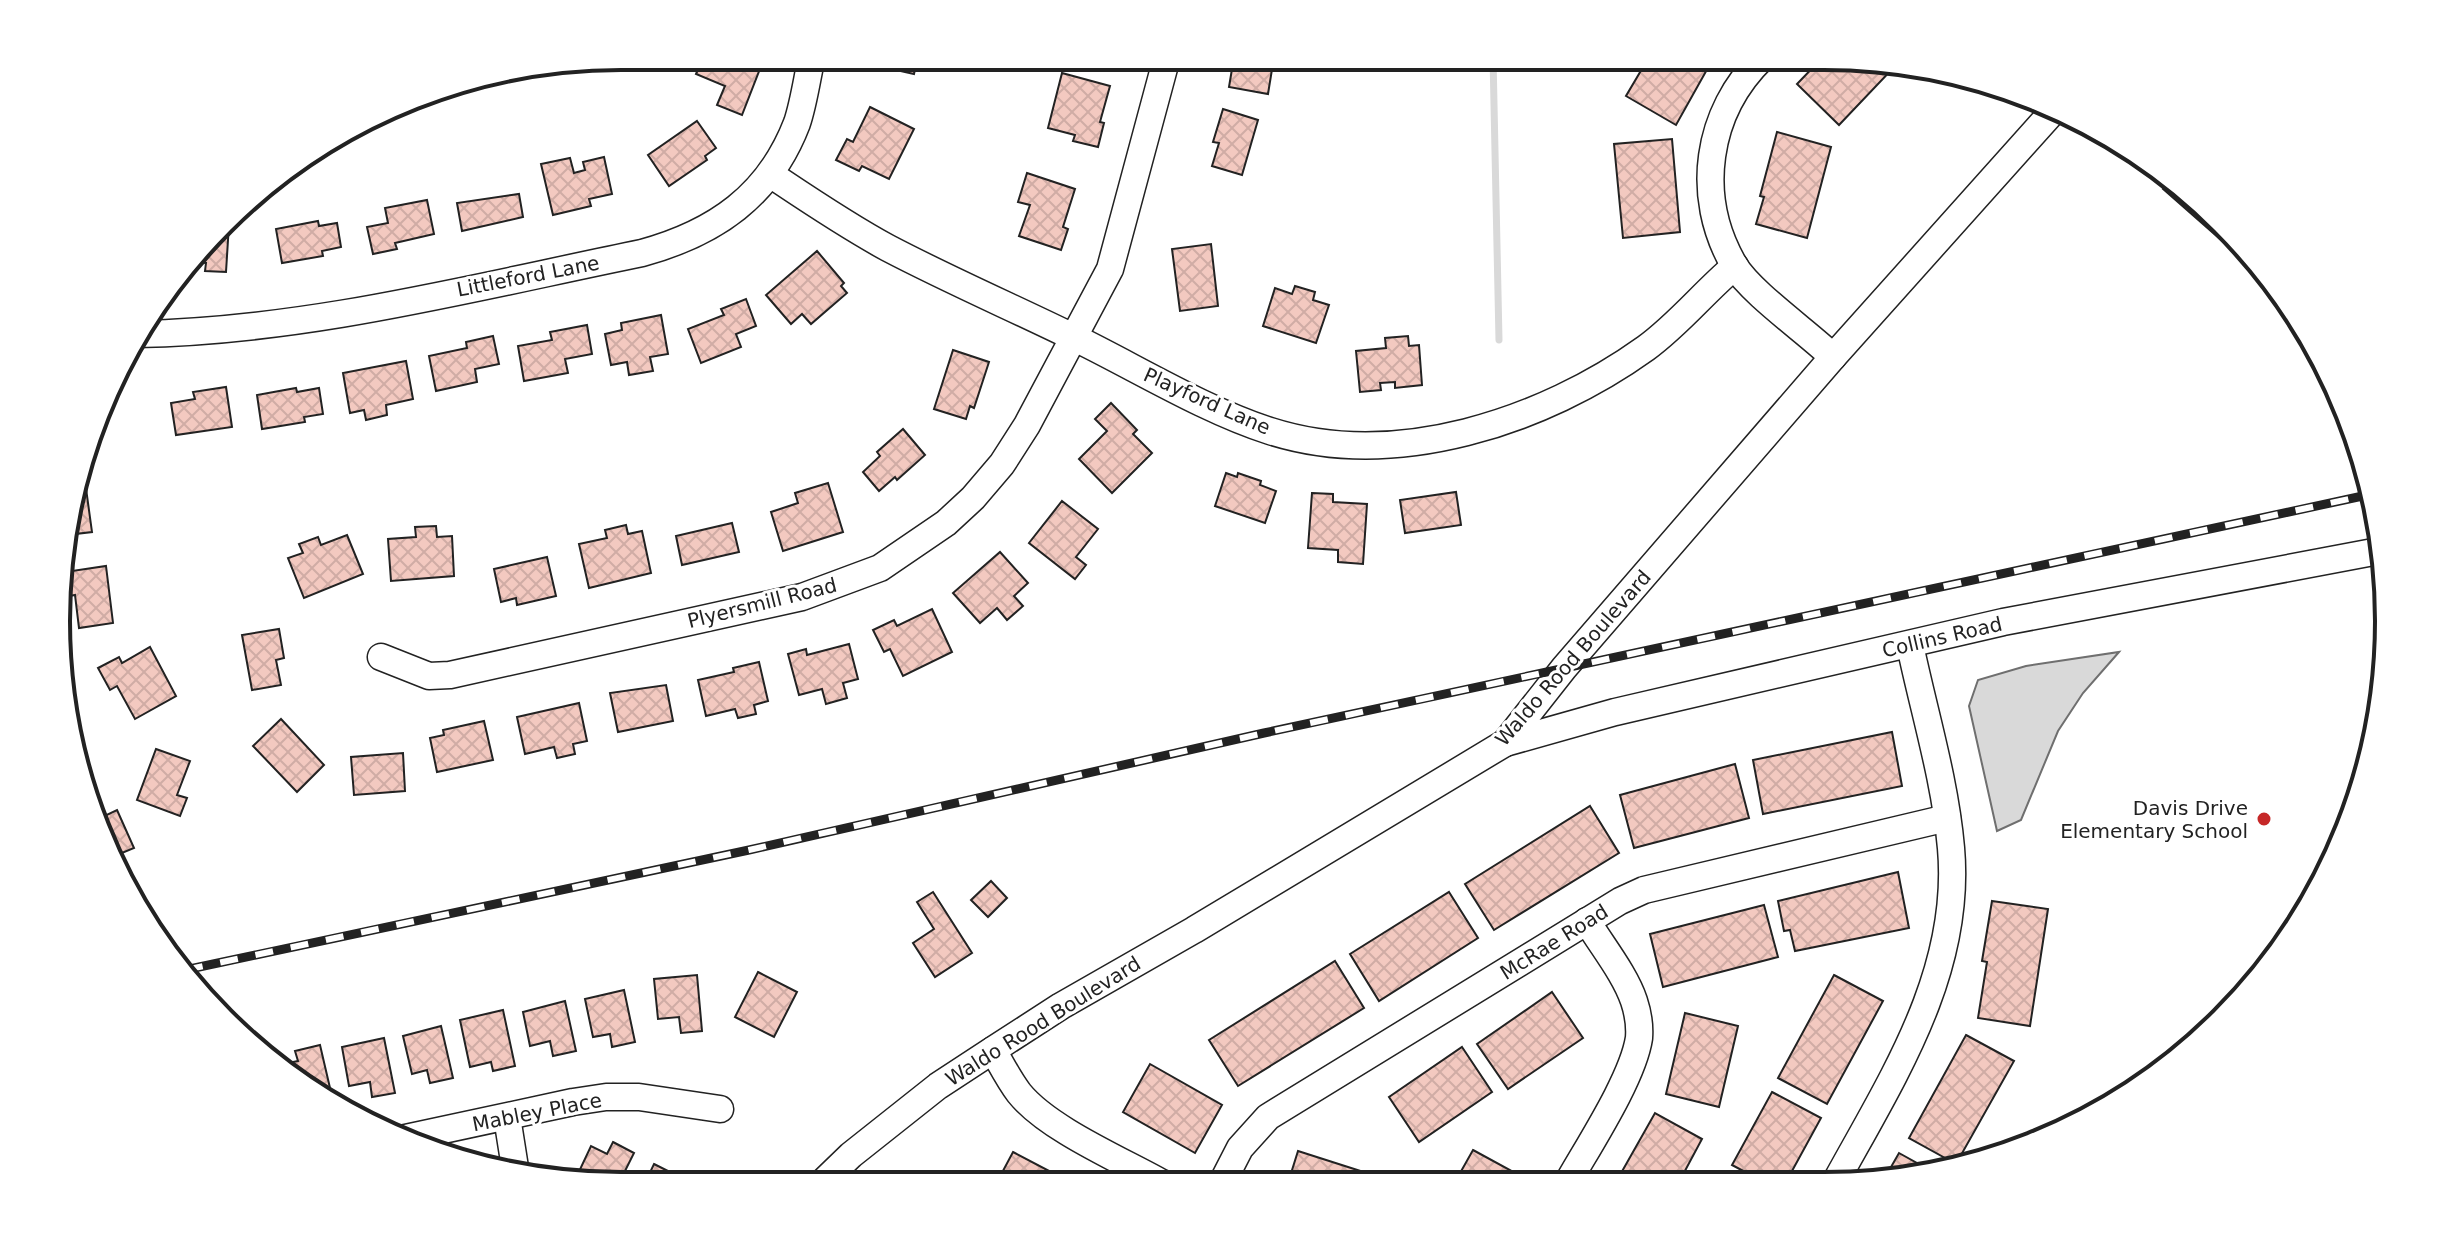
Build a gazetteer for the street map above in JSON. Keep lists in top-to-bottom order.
{
  "streets": {
    "street": [
      "Littleford Lane",
      "Playford Lane",
      "Plyersmill Road",
      "Collins Road",
      "Waldo Rood Boulevard",
      "McRae Road",
      "Mabley Place"
    ]
  },
  "crossings": [
    ["Littleford Lane", "Playford Lane"],
    ["Playford Lane", "Plyersmill Road"],
    ["Collins Road", "Waldo Rood Boulevard"]
  ],
  "places": ["Davis Drive Elementary School"]
}
